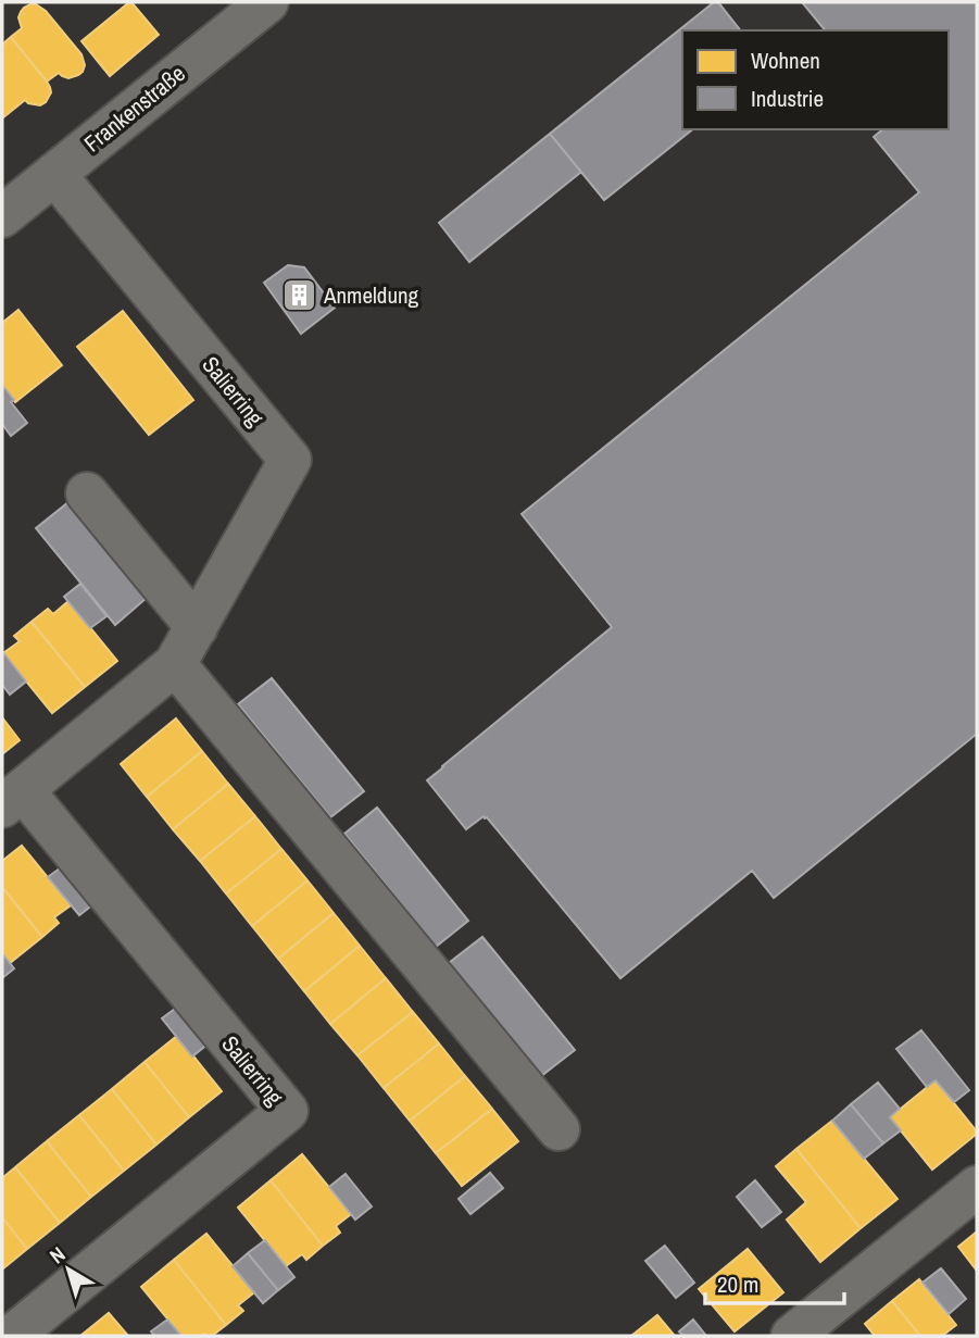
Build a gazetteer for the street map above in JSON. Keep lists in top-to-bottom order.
{
  "streets": {
    "street": ["Frankenstraße", "Salierring"]
  },
  "crossings": [
    ["Frankenstraße", "Salierring"]
  ],
  "places": {
    "building": ["Anmeldung"]
  },
  "legend": ["Wohnen", "Industrie"],
  "scale_bar": "20 m",
  "north": "top left"
}
